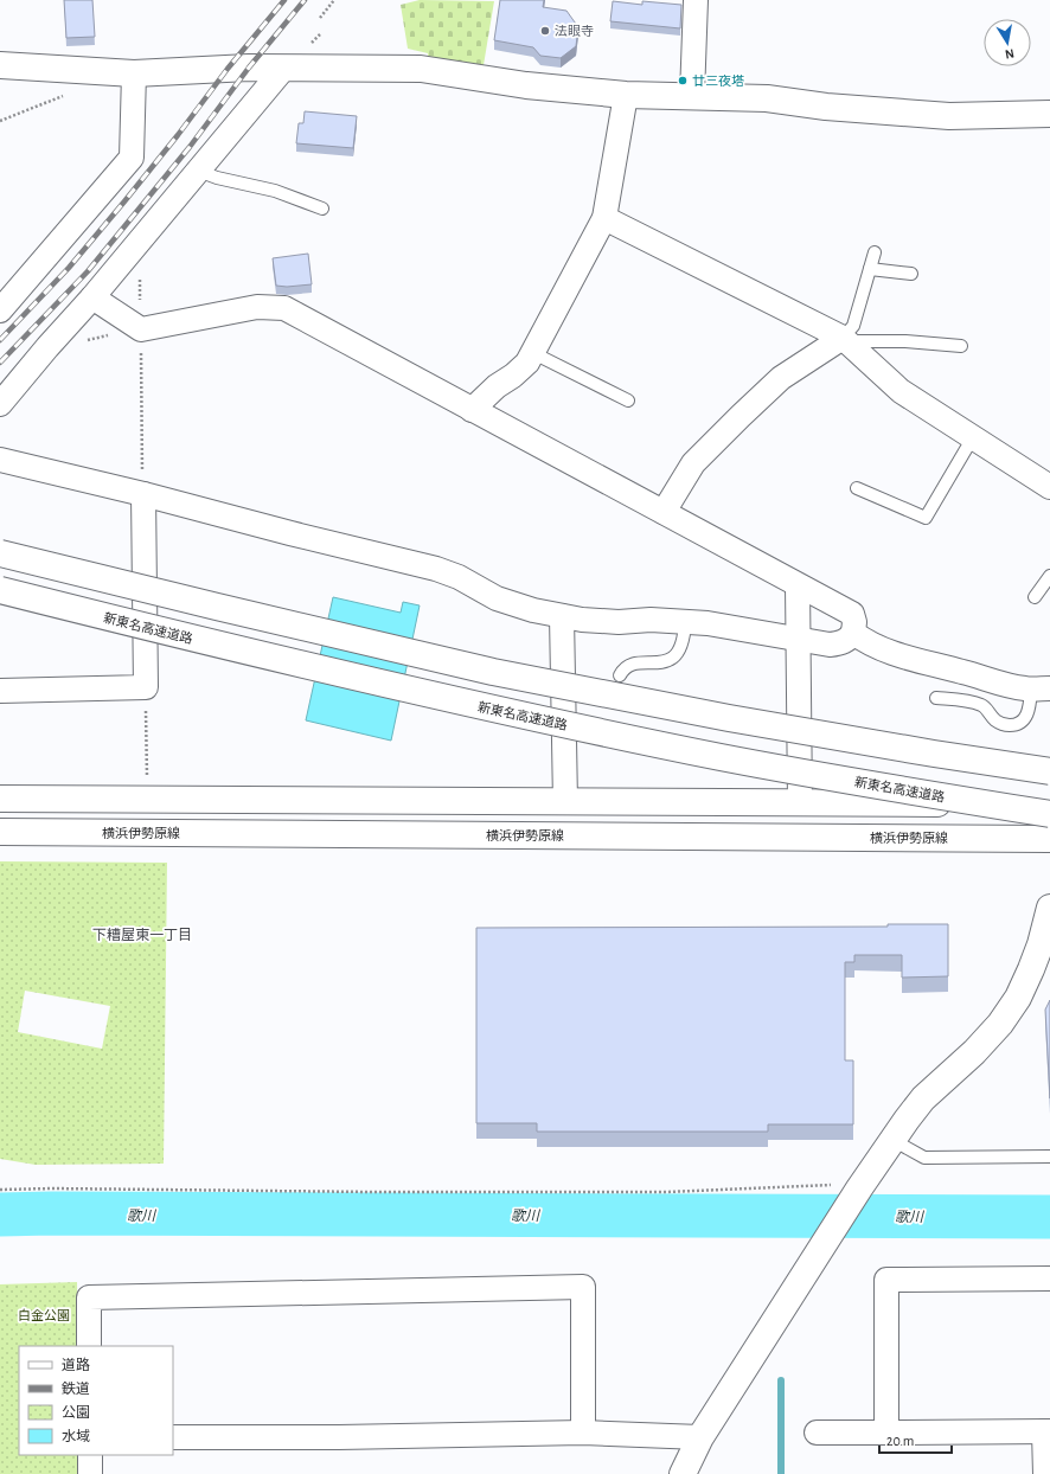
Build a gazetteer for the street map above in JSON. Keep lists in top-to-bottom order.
{
  "streets": {
    "main road": ["新東名高速道路", "横浜伊勢原線"]
  },
  "districts": ["下糟屋東一丁目"],
  "water": ["歌川"],
  "parks": ["白金公園"],
  "places": ["法眼寺", "廿三夜塔"],
  "legend": [
    "道路",
    "鉄道",
    "公園",
    "水域"
  ],
  "scale_bar": "20 m",
  "north": "bottom"
}
